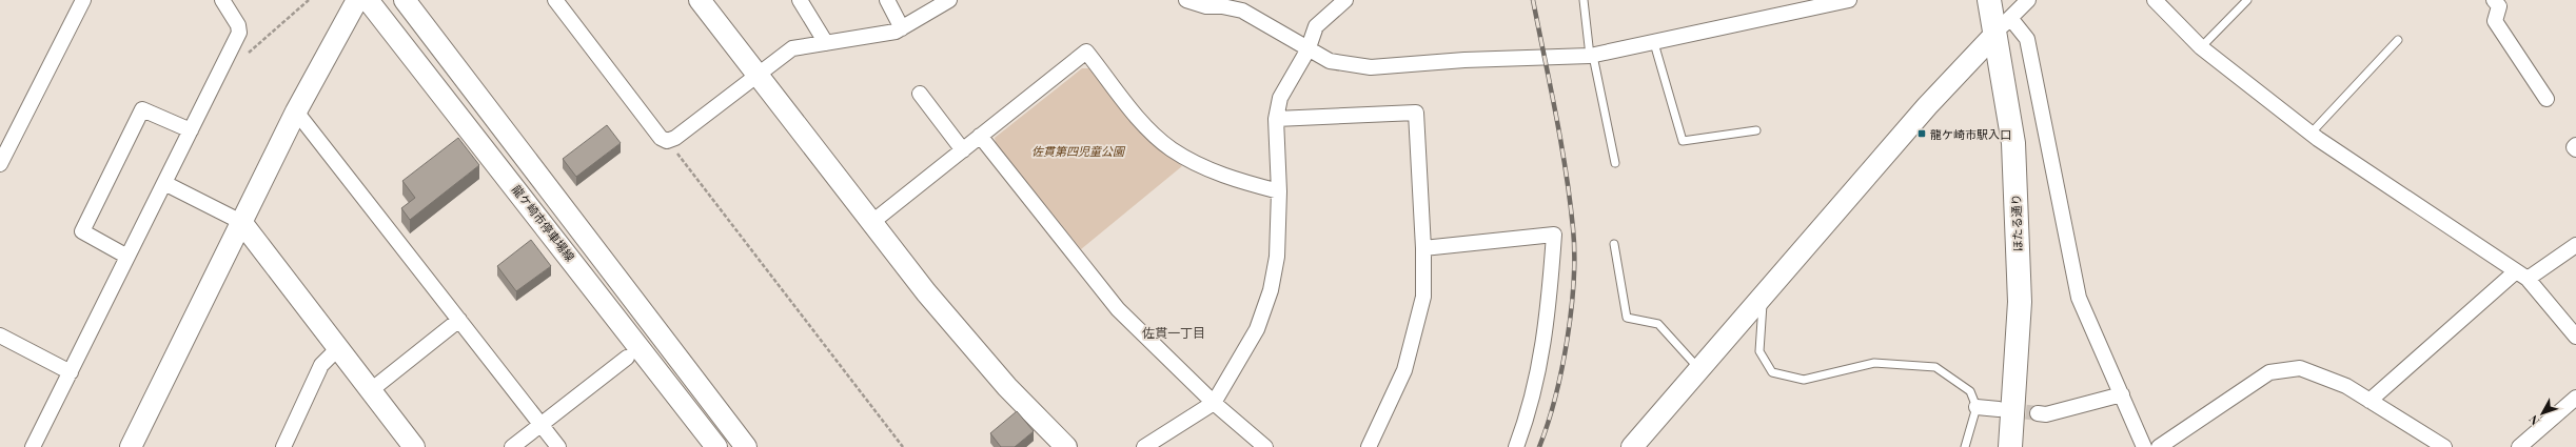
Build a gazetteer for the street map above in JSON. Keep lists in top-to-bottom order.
{
  "streets": {
    "main road": ["ほたる通り"],
    "street": ["龍ケ崎市停車場線"]
  },
  "districts": ["佐貫一丁目"],
  "parks": ["佐貫第四児童公園"],
  "places": {
    "transit": ["龍ケ崎市駅入口"]
  },
  "north": "bottom left"
}
